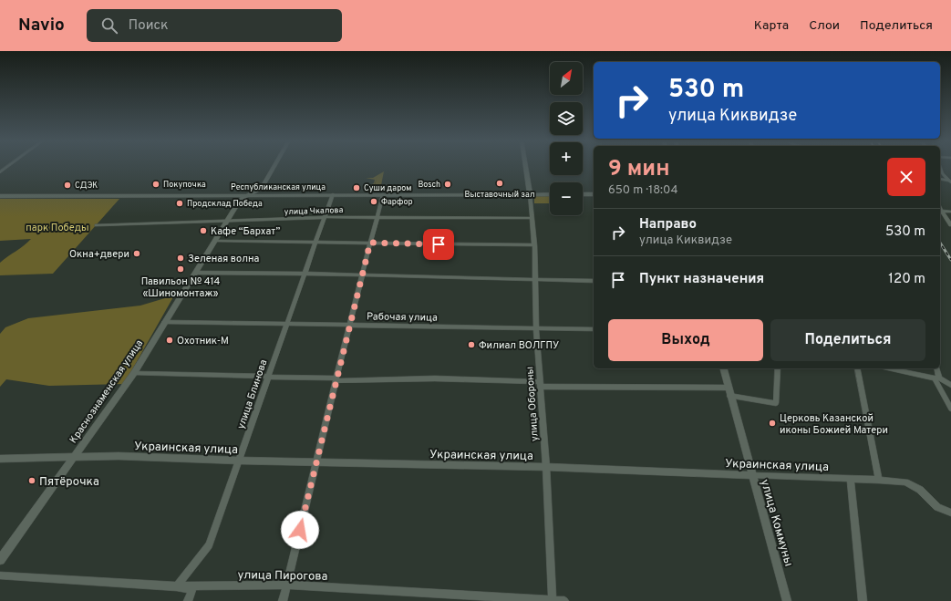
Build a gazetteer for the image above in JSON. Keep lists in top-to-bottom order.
{
  "streets": {
    "street": [
      "Республиканская улица",
      "улица Чкалова",
      "Рабочая улица",
      "Краснознаменская улица",
      "улица Блинова",
      "улица Обороны",
      "Украинская улица",
      "улица Коммуны",
      "улица Пирогова"
    ]
  },
  "crossings": [
    ["Республиканская улица", "Краснознаменская улица"],
    ["Республиканская улица", "улица Блинова"],
    ["Республиканская улица", "улица Обороны"],
    ["улица Чкалова", "Краснознаменская улица"],
    ["улица Чкалова", "улица Блинова"],
    ["улица Чкалова", "улица Обороны"],
    ["Рабочая улица", "Краснознаменская улица"],
    ["Рабочая улица", "улица Блинова"],
    ["Рабочая улица", "улица Обороны"],
    ["Краснознаменская улица", "Украинская улица"],
    ["улица Блинова", "Украинская улица"],
    ["улица Блинова", "улица Пирогова"],
    ["улица Обороны", "Украинская улица"],
    ["улица Обороны", "улица Пирогова"],
    ["Украинская улица", "улица Коммуны"]
  ],
  "parks": ["парк Победы"],
  "places": [
    "Выставочный зал",
    "Покупочка",
    "Bosch",
    "СДЭК",
    "Суши даром",
    "Фарфор",
    "Продсклад Победа",
    "Кафе “Бархат”",
    "Окна+двери",
    "Зеленая волна",
    "Павильон № 414 «Шиномонтаж»",
    "Охотник-М",
    "Филиал ВОЛГПУ",
    "Церковь Казанской иконы Божией Матери",
    "Пятёрочка"
  ],
  "north": "top right",
  "page": {
    "header": "Navio",
    "search": "Поиск",
    "nav": ["Карта", "Слои", "Поделиться"],
    "map_buttons": ["+", "−"],
    "turn": ["530 m", "улица Киквидзе"],
    "heading": ["9 мин", "650 m · 18:04"],
    "list": [
      {
        "name": "Направо",
        "note": "улица Киквидзе",
        "value": "530 m"
      },
      {
        "name": "Пункт назначения",
        "value": "120 m"
      }
    ],
    "buttons": ["Выход", "Поделиться"]
  }
}
